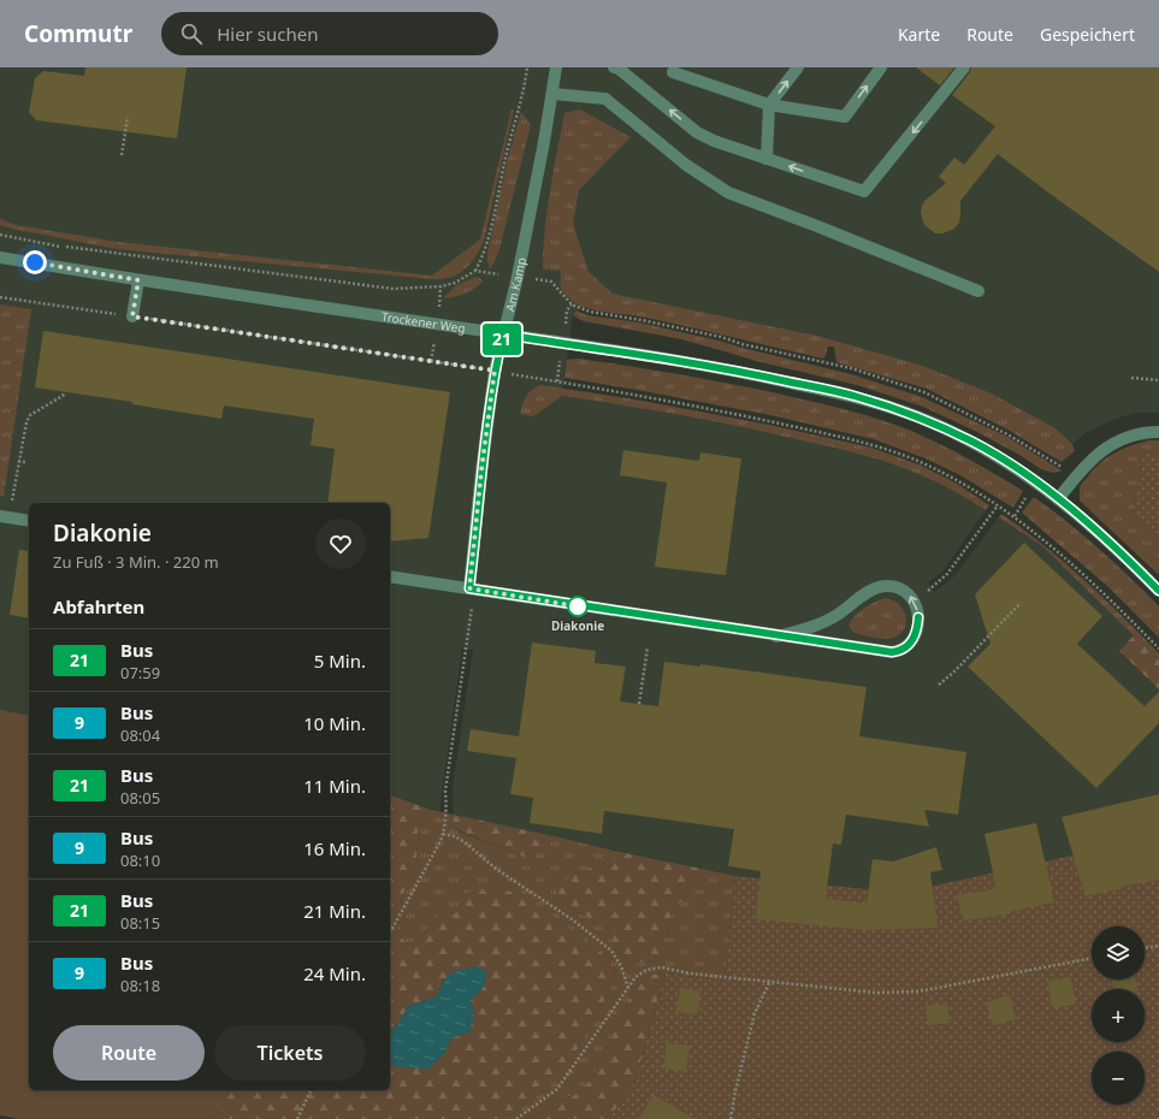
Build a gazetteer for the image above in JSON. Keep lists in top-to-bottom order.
{
  "streets": {
    "street": ["Am Kamp", "Trockener Weg"]
  },
  "crossings": [
    ["Am Kamp", "Trockener Weg"]
  ],
  "places": ["Diakonie"],
  "lines": ["bus line 21"],
  "page": {
    "header": "Commutr",
    "search": "Hier suchen",
    "nav": ["Karte", "Route", "Gespeichert"],
    "on_map": "21",
    "heading": [
      ["Diakonie", "Zu Fuß · 3 Min. · 220 m"],
      "Abfahrten"
    ],
    "list": [
      {
        "mark": "21",
        "name": "Bus",
        "note": "07:59",
        "value": "5 Min."
      },
      {
        "mark": "9",
        "name": "Bus",
        "note": "08:04",
        "value": "10 Min."
      },
      {
        "mark": "21",
        "name": "Bus",
        "note": "08:05",
        "value": "11 Min."
      },
      {
        "mark": "9",
        "name": "Bus",
        "note": "08:10",
        "value": "16 Min."
      },
      {
        "mark": "21",
        "name": "Bus",
        "note": "08:15",
        "value": "21 Min."
      },
      {
        "mark": "9",
        "name": "Bus",
        "note": "08:18",
        "value": "24 Min."
      }
    ],
    "map_buttons": ["+", "−"],
    "buttons": ["Route", "Tickets"]
  }
}
